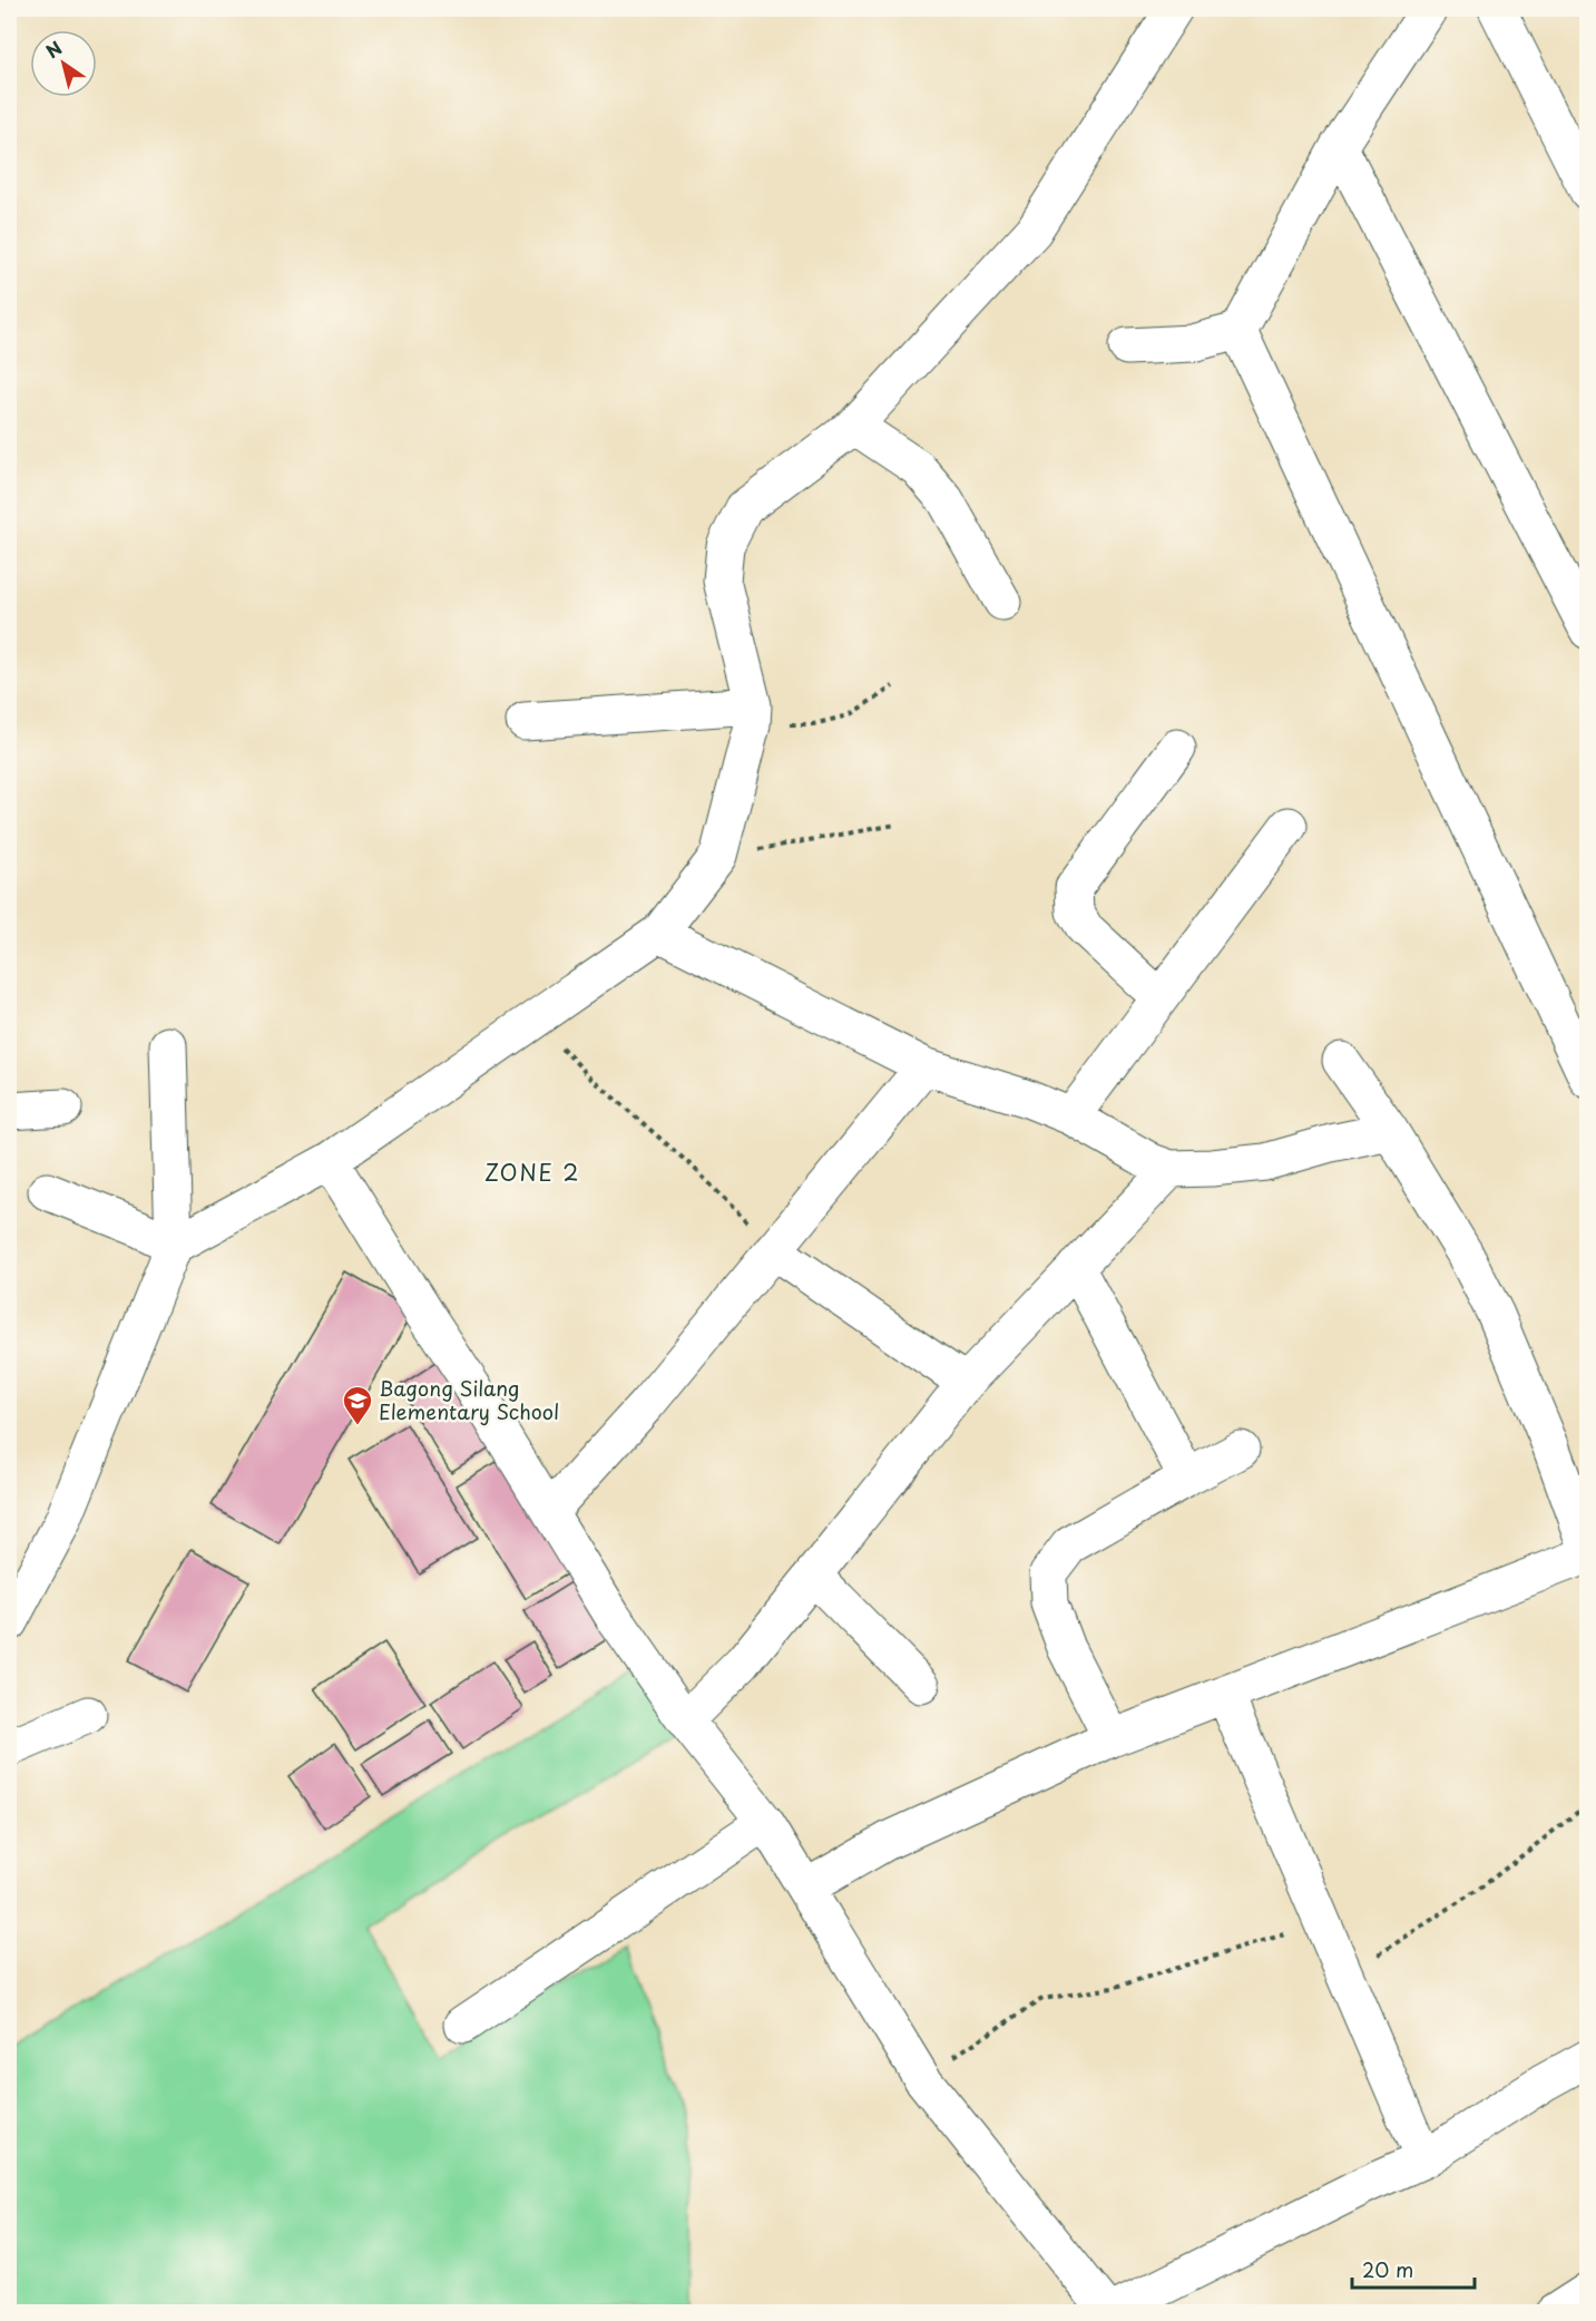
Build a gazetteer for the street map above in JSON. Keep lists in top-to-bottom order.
{
  "districts": ["ZONE 2"],
  "places": {
    "school or university": ["Bagong Silang Elementary School"]
  },
  "scale_bar": "20 m",
  "north": "top left"
}
